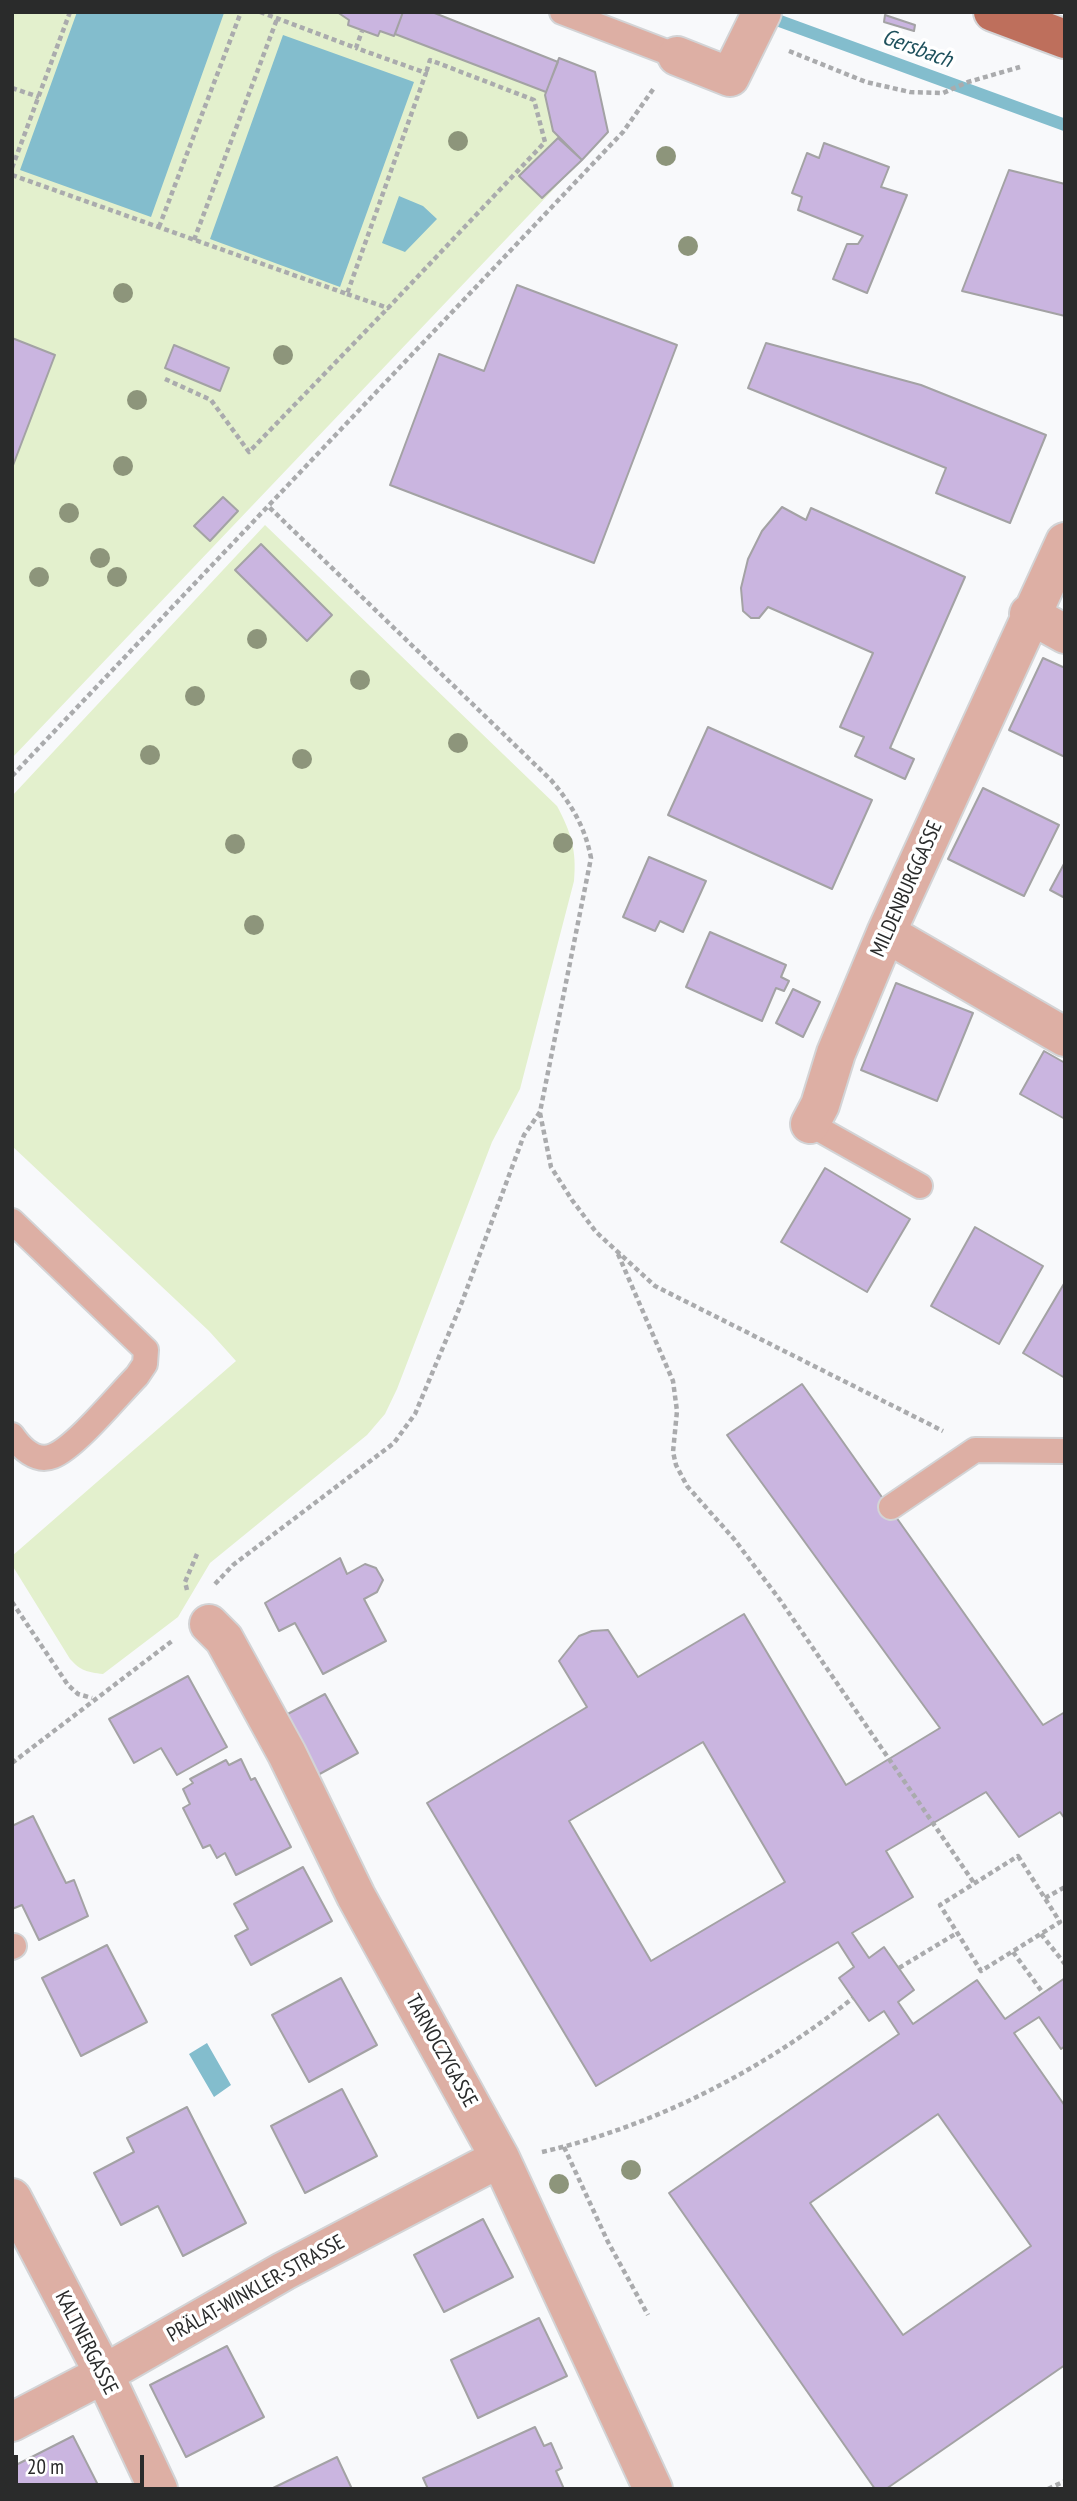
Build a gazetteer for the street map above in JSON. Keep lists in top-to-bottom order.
{
  "streets": {
    "street": [
      "MILDENBURGGASSE",
      "TARNOCZYGASSE",
      "PRÄLAT-WINKLER-STRASSE",
      "KALTNERGASSE"
    ]
  },
  "crossings": [
    ["TARNOCZYGASSE", "PRÄLAT-WINKLER-STRASSE"],
    ["PRÄLAT-WINKLER-STRASSE", "KALTNERGASSE"]
  ],
  "water": ["Gersbach"],
  "scale_bar": "20 m"
}
